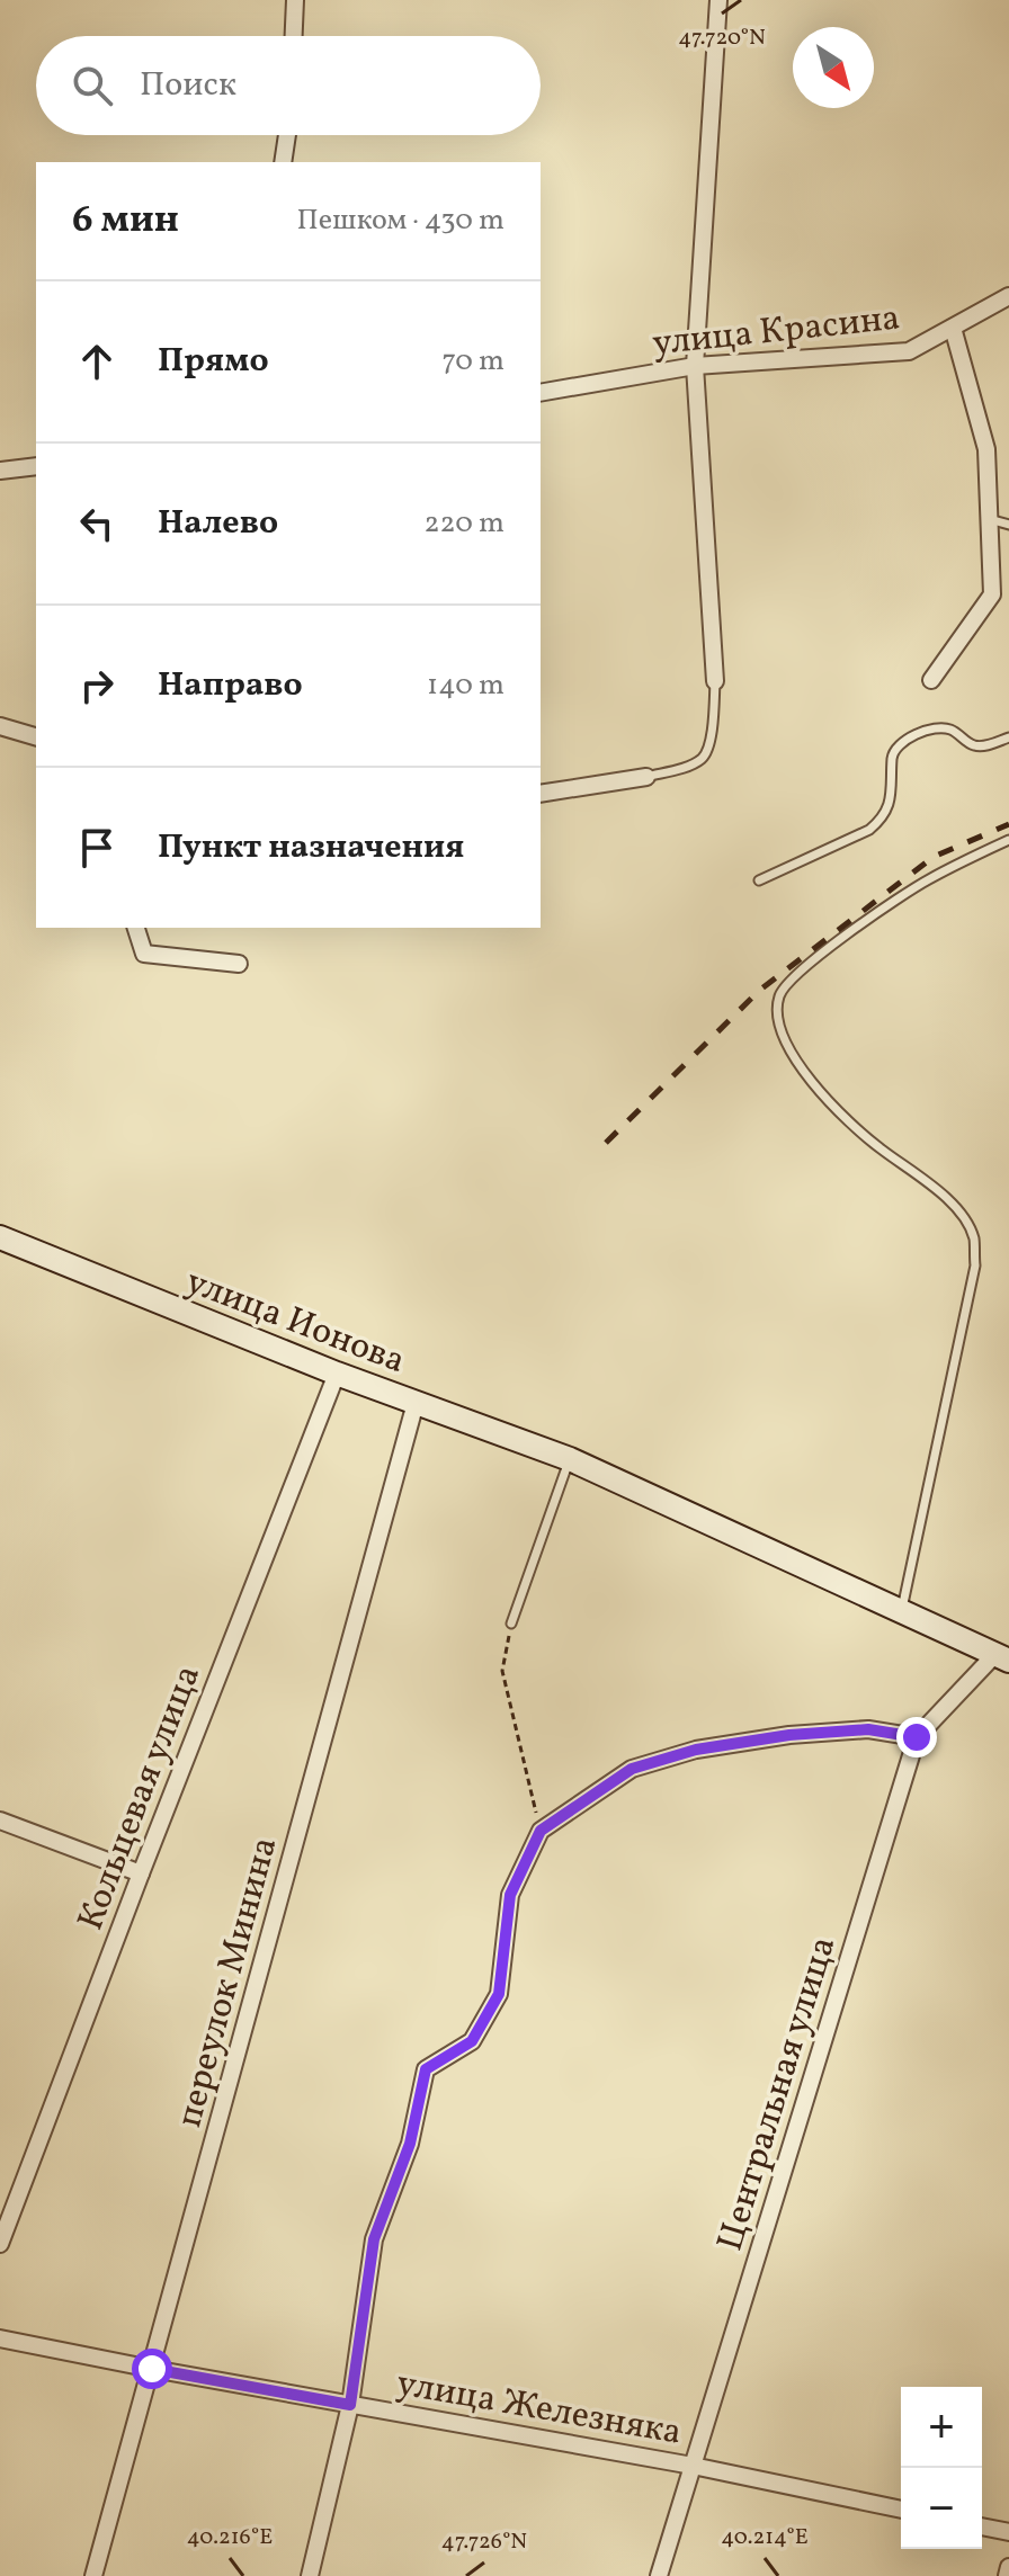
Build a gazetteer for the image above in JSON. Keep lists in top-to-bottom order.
{
  "streets": {
    "main road": ["улица Ионова"],
    "street": [
      "улица Красина",
      "Кольцевая улица",
      "переулок Минина",
      "Центральная улица",
      "улица Железняка"
    ]
  },
  "crossings": [
    ["улица Ионова", "Кольцевая улица"],
    ["улица Ионова", "переулок Минина"],
    ["улица Ионова", "Центральная улица"],
    ["переулок Минина", "улица Железняка"],
    ["Центральная улица", "улица Железняка"]
  ],
  "north": "bottom right",
  "page": {
    "search": "Поиск",
    "heading": ["6 мин", "Пешком · 430 m"],
    "list": [
      ["Прямо", "70 m"],
      ["Налево", "220 m"],
      ["Направо", "140 m"],
      "Пункт назначения"
    ],
    "map_buttons": ["+", "−"]
  },
  "coordinates": [
    "47.720°N",
    "40.216°E",
    "40.214°E",
    "47.726°N"
  ]
}
